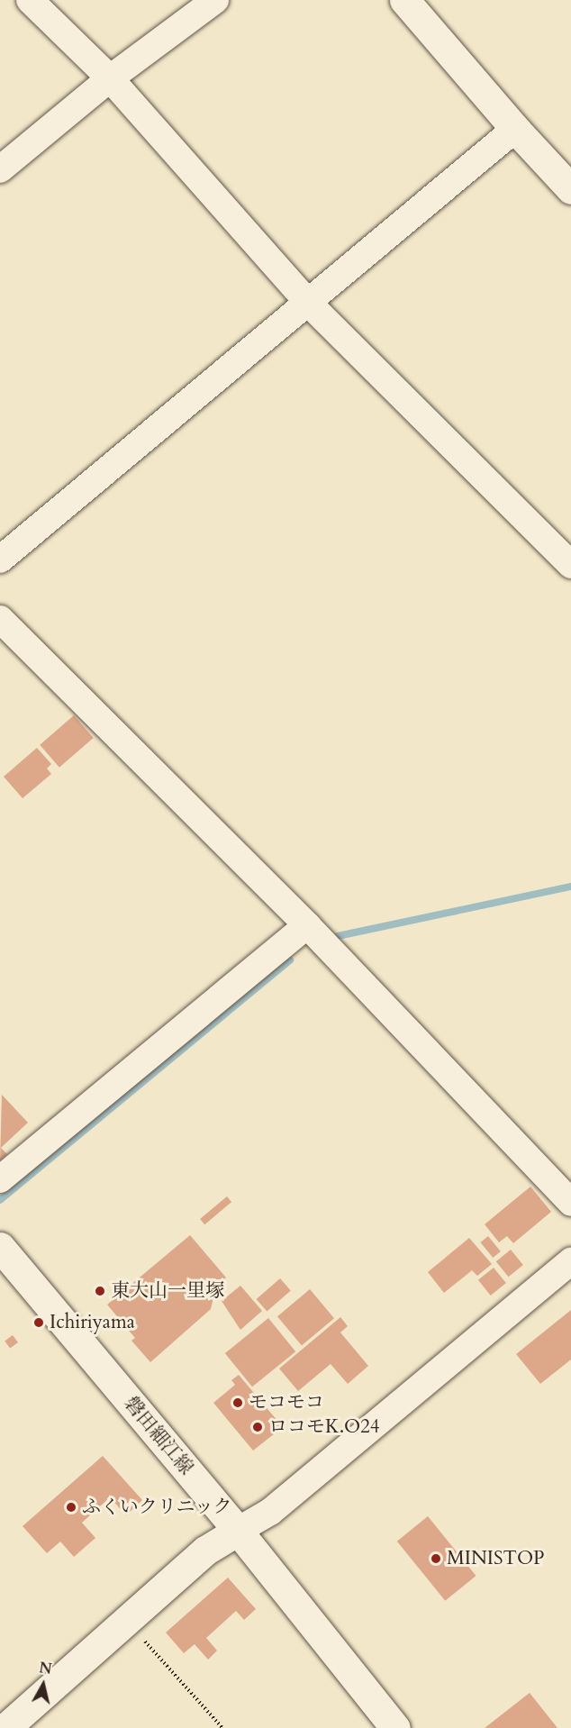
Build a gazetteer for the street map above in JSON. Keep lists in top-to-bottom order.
{
  "streets": {
    "main road": ["磐田細江線"]
  },
  "places": [
    "東大山一里塚",
    "Ichiriyama",
    "モコモコ",
    "ロコモK.O24",
    "ふくいクリニック",
    "MINISTOP"
  ],
  "north": "top"
}
